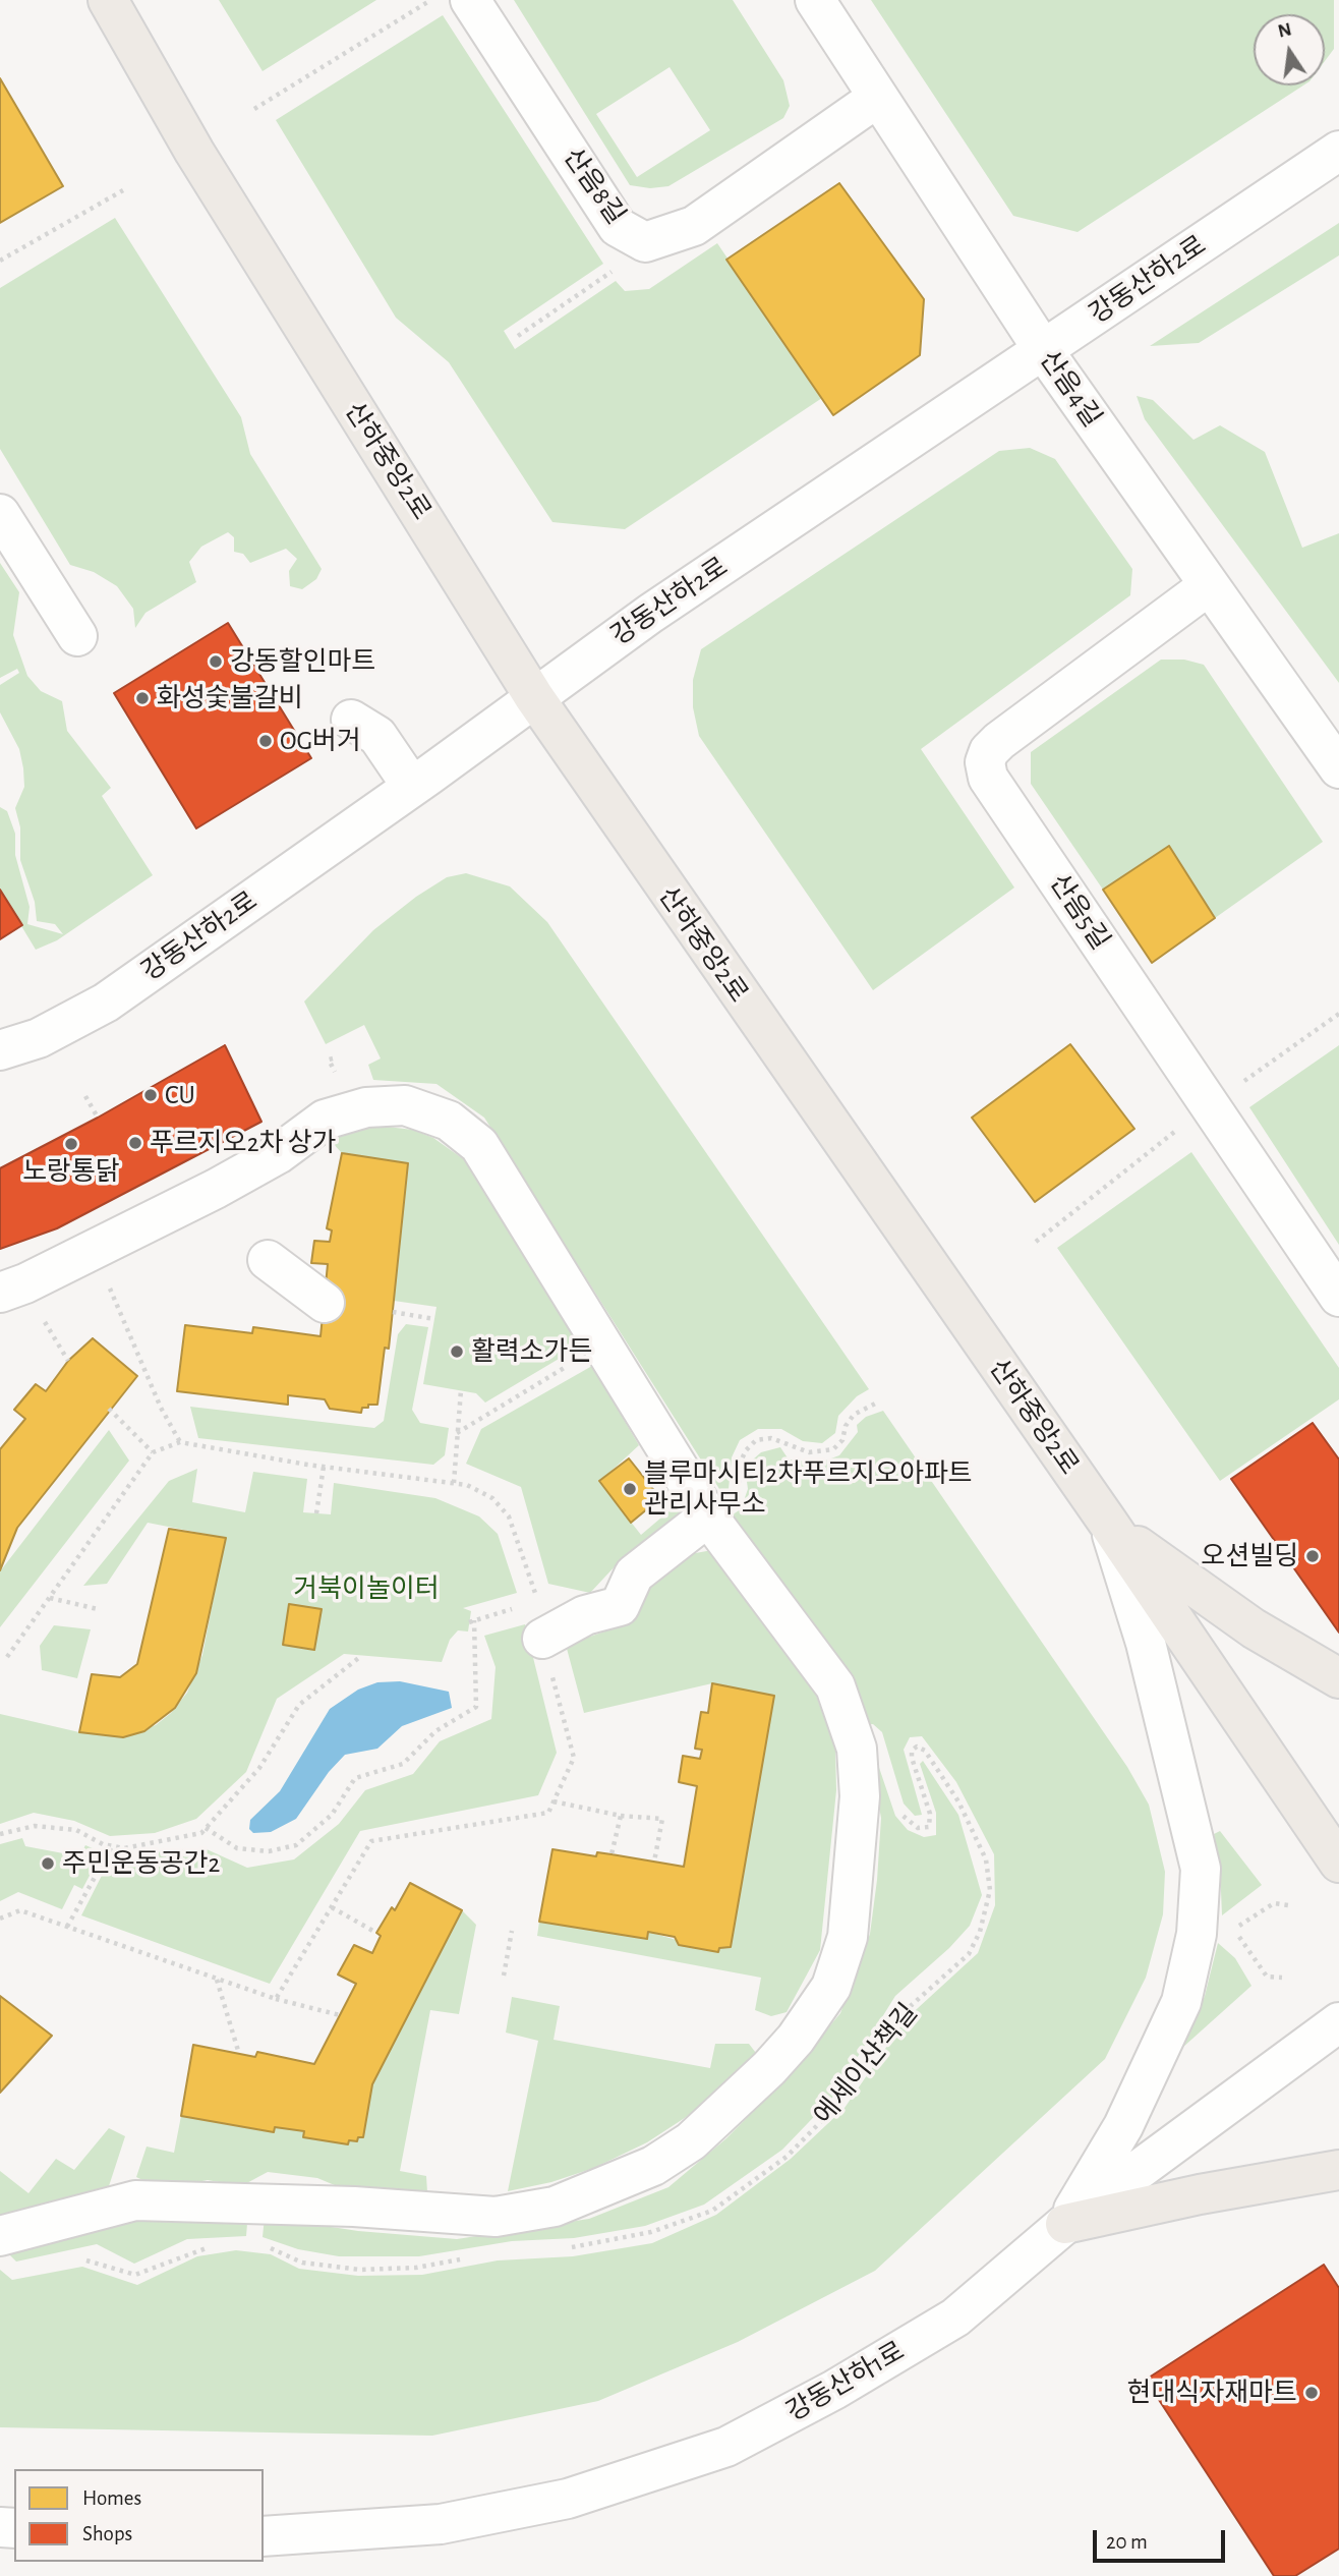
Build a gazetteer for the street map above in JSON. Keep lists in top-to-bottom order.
{
  "streets": {
    "main road": ["산하중앙2로"],
    "street": [
      "산음8길",
      "강동산하2로",
      "산음4길",
      "산음5길",
      "강동산하1로"
    ],
    "path": ["에세이산책길"]
  },
  "crossings": [
    ["산음8길", "산음4길"],
    ["강동산하2로", "산음4길"],
    ["강동산하2로", "산하중앙2로"],
    ["산음4길", "산음5길"]
  ],
  "parks": ["거북이놀이터"],
  "places": [
    "강동할인마트",
    "화성숯불갈비",
    "OG버거",
    "CU",
    "푸르지오2차 상가",
    "노랑통닭",
    "활력소가든",
    "블루마시티2차푸르지오아파트 관리사무소",
    "오션빌딩",
    "주민운동공간2",
    "현대식자재마트"
  ],
  "legend": ["Homes", "Shops"],
  "scale_bar": "20 m",
  "north": "top"
}
